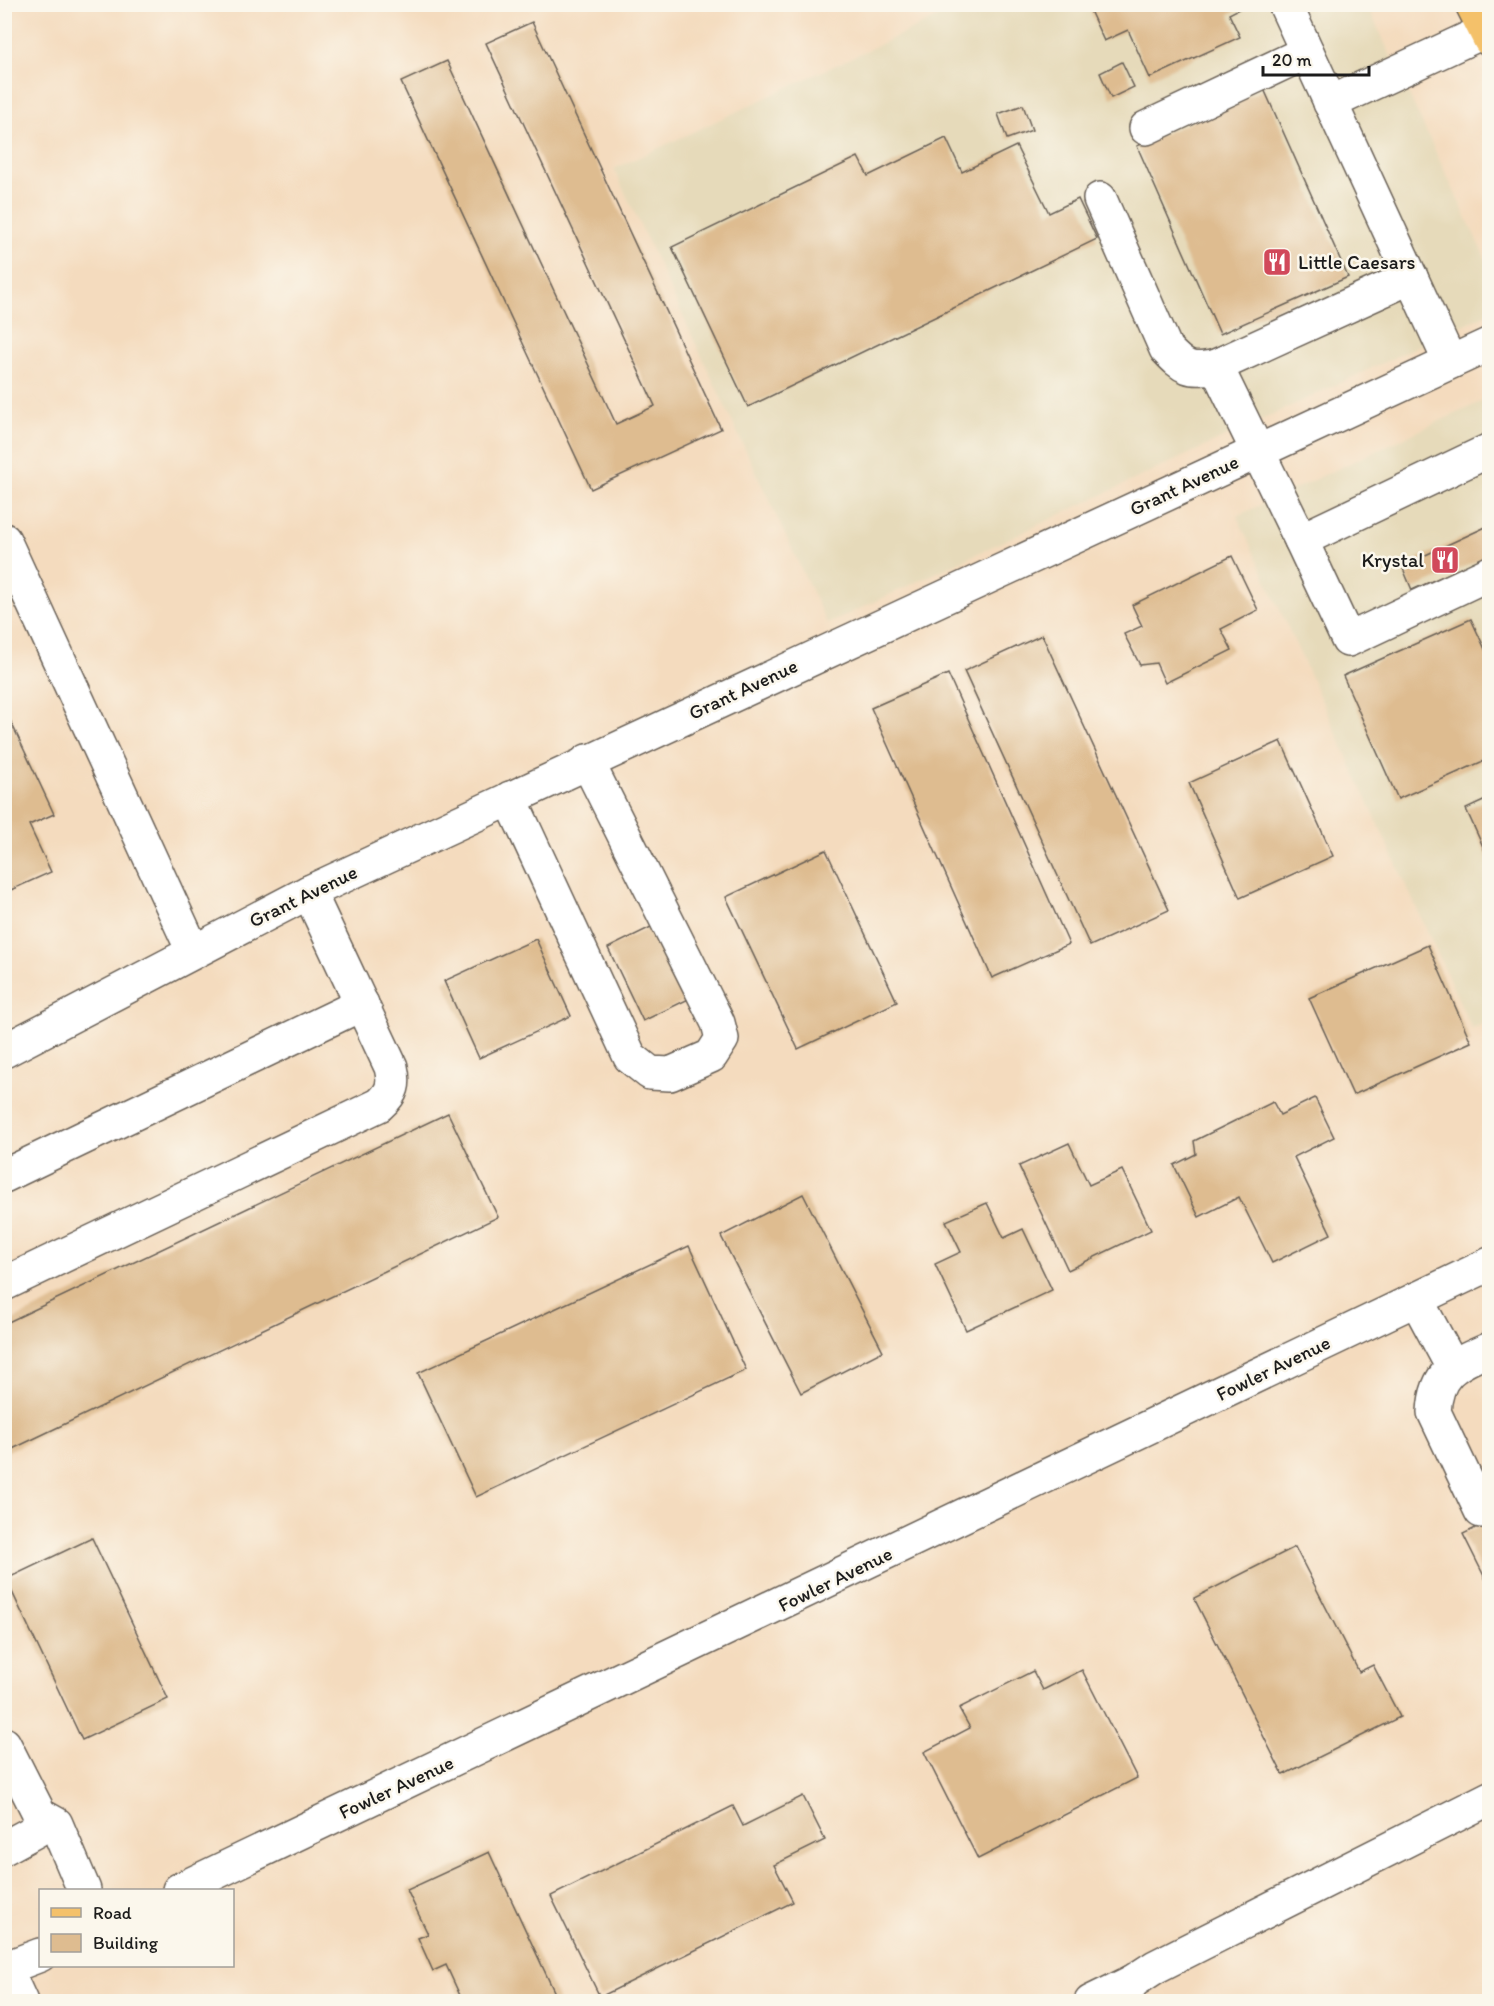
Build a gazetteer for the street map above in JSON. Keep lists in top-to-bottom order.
{
  "streets": {
    "street": ["Grant Avenue", "Fowler Avenue"]
  },
  "places": {
    "restaurant": ["Little Caesars", "Krystal"]
  },
  "legend": ["Road", "Building"],
  "scale_bar": "20 m"
}
